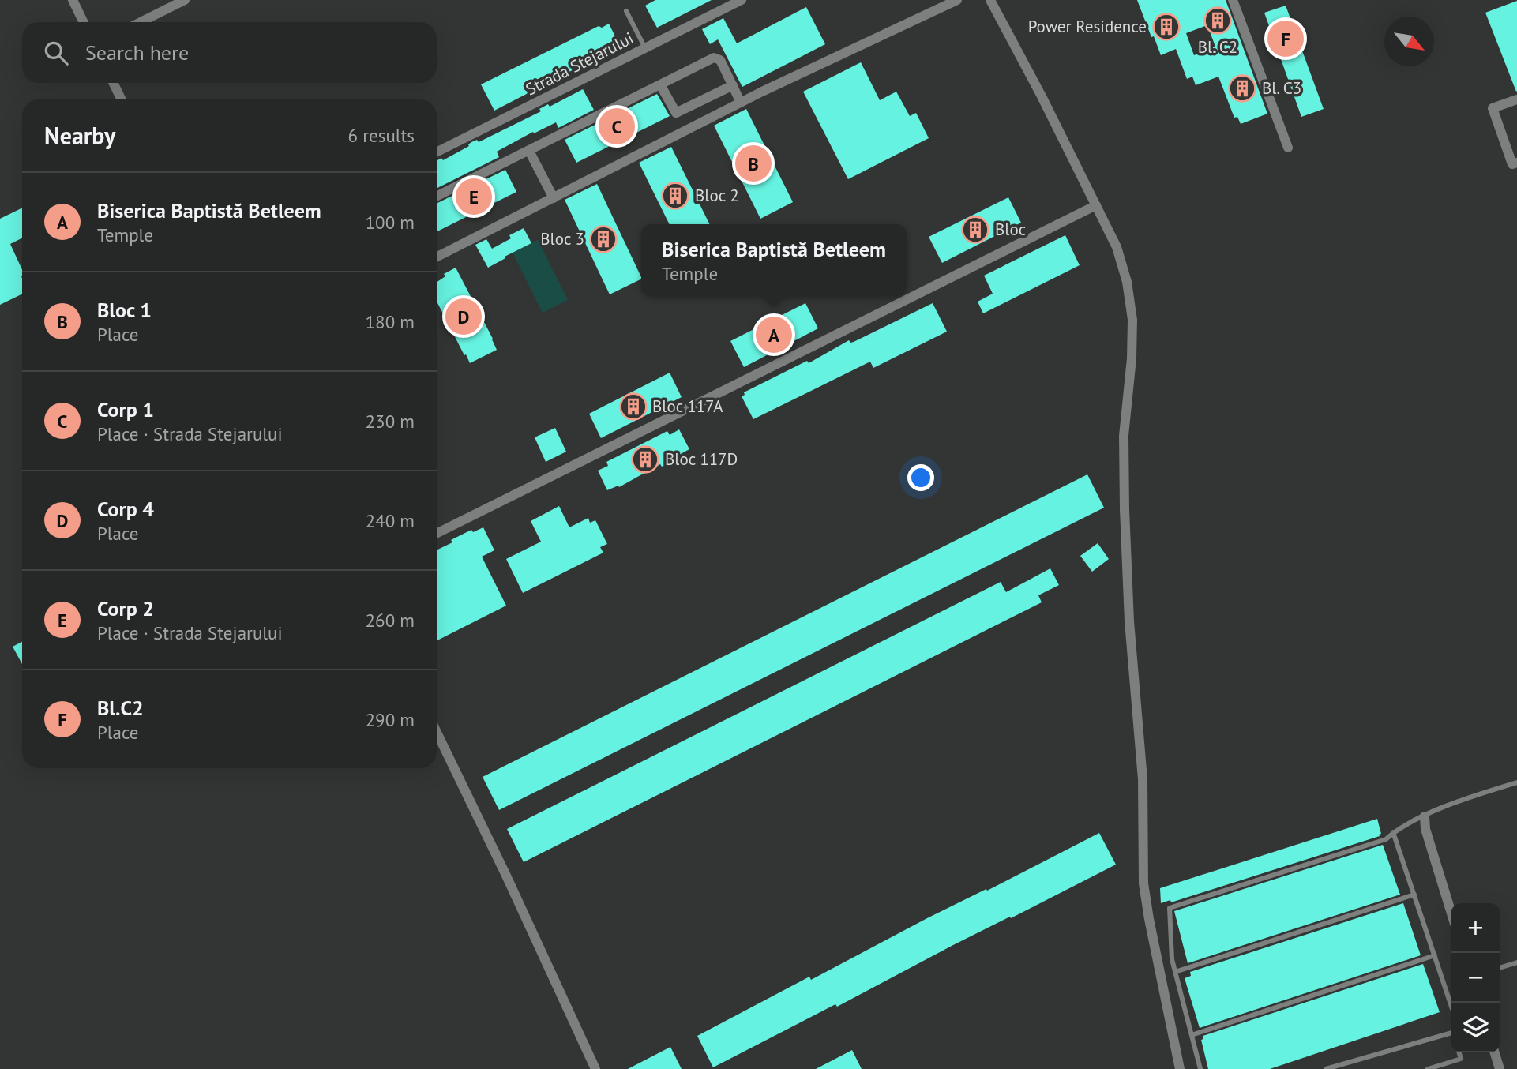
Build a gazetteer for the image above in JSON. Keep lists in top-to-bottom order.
{
  "streets": {
    "street": ["Strada Stejarului"]
  },
  "places": {
    "building": [
      "Bl. C2",
      "Power Residence",
      "Bl. C3",
      "Bloc 2",
      "Bloc",
      "Bloc 3",
      "Bloc 117A",
      "Bloc 117D"
    ]
  },
  "north": "bottom right",
  "page": {
    "pins": [
      "F",
      "C",
      "B",
      "E",
      "D",
      "A"
    ],
    "search": "Search here",
    "heading": ["Nearby", "6 results"],
    "list": [
      {
        "mark": "A",
        "name": "Biserica Baptistă Betleem",
        "note": "Temple",
        "value": "100 m"
      },
      {
        "mark": "B",
        "name": "Bloc 1",
        "note": "Place",
        "value": "180 m"
      },
      {
        "mark": "C",
        "name": "Corp 1",
        "note": "Place · Strada Stejarului",
        "value": "230 m"
      },
      {
        "mark": "D",
        "name": "Corp 4",
        "note": "Place",
        "value": "240 m"
      },
      {
        "mark": "E",
        "name": "Corp 2",
        "note": "Place · Strada Stejarului",
        "value": "260 m"
      },
      {
        "mark": "F",
        "name": "Bl.C2",
        "note": "Place",
        "value": "290 m"
      }
    ],
    "popup": ["Biserica Baptistă Betleem", "Temple"],
    "map_buttons": ["+", "−"]
  }
}
